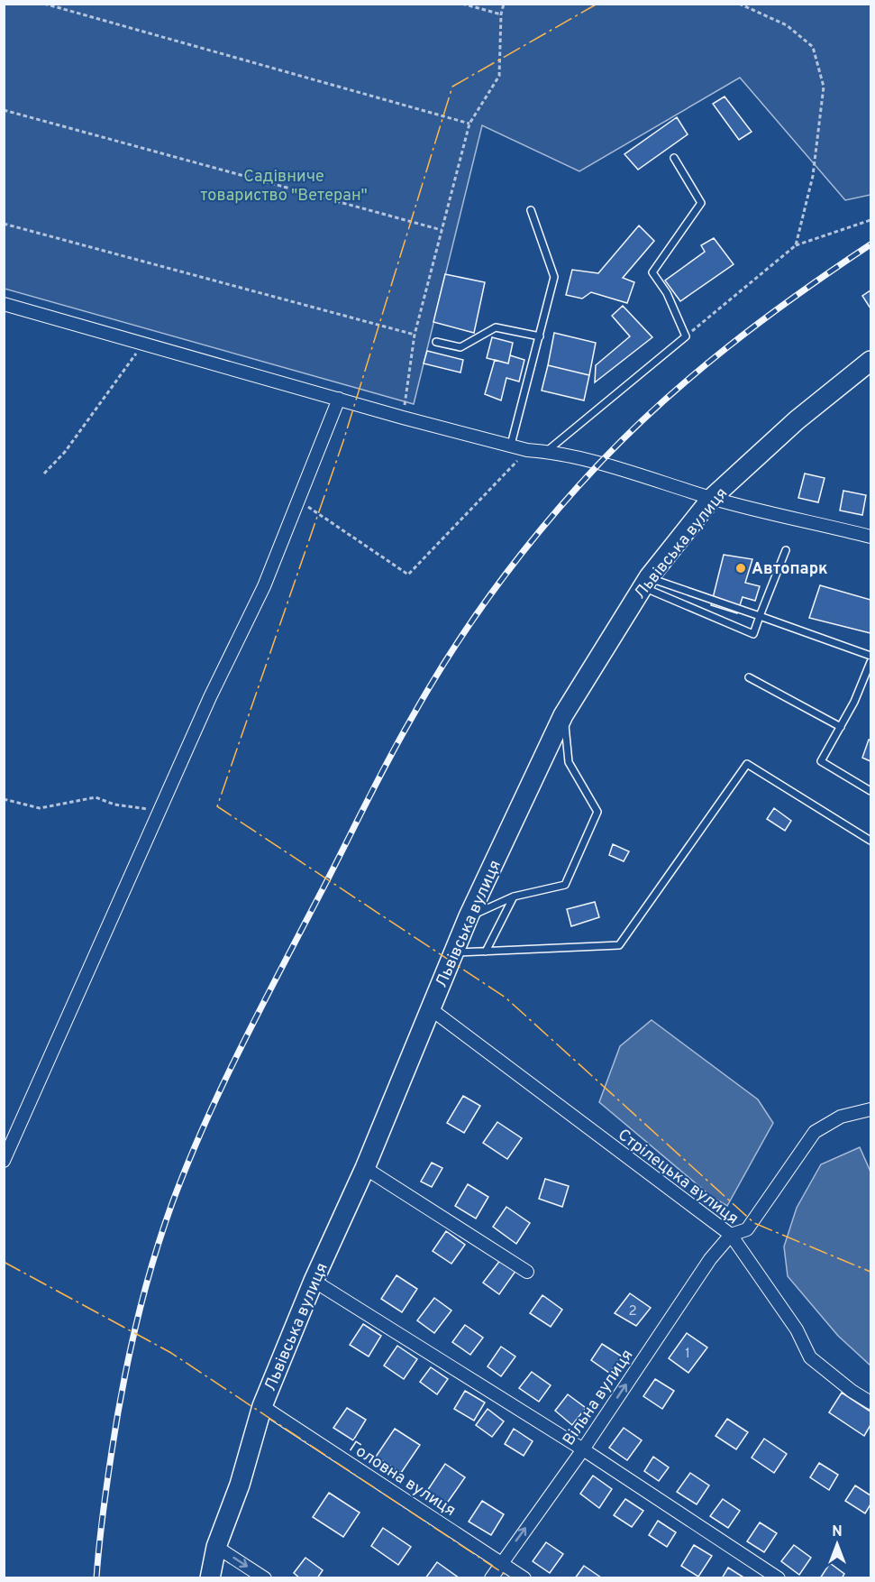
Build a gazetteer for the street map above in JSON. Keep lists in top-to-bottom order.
{
  "streets": {
    "main road": ["Львівська вулиця"],
    "street": ["Стрілецька вулиця", "Вільна вулиця", "Головна вулиця"]
  },
  "crossings": [
    ["Львівська вулиця", "Стрілецька вулиця"],
    ["Львівська вулиця", "Головна вулиця"],
    ["Стрілецька вулиця", "Вільна вулиця"],
    ["Вільна вулиця", "Головна вулиця"]
  ],
  "one_way": ["Вільна вулиця"],
  "parks": ["Садівниче товариство \"Ветеран\""],
  "places": ["Автопарк"],
  "house_numbers": ["2", "1"],
  "north": "top"
}
